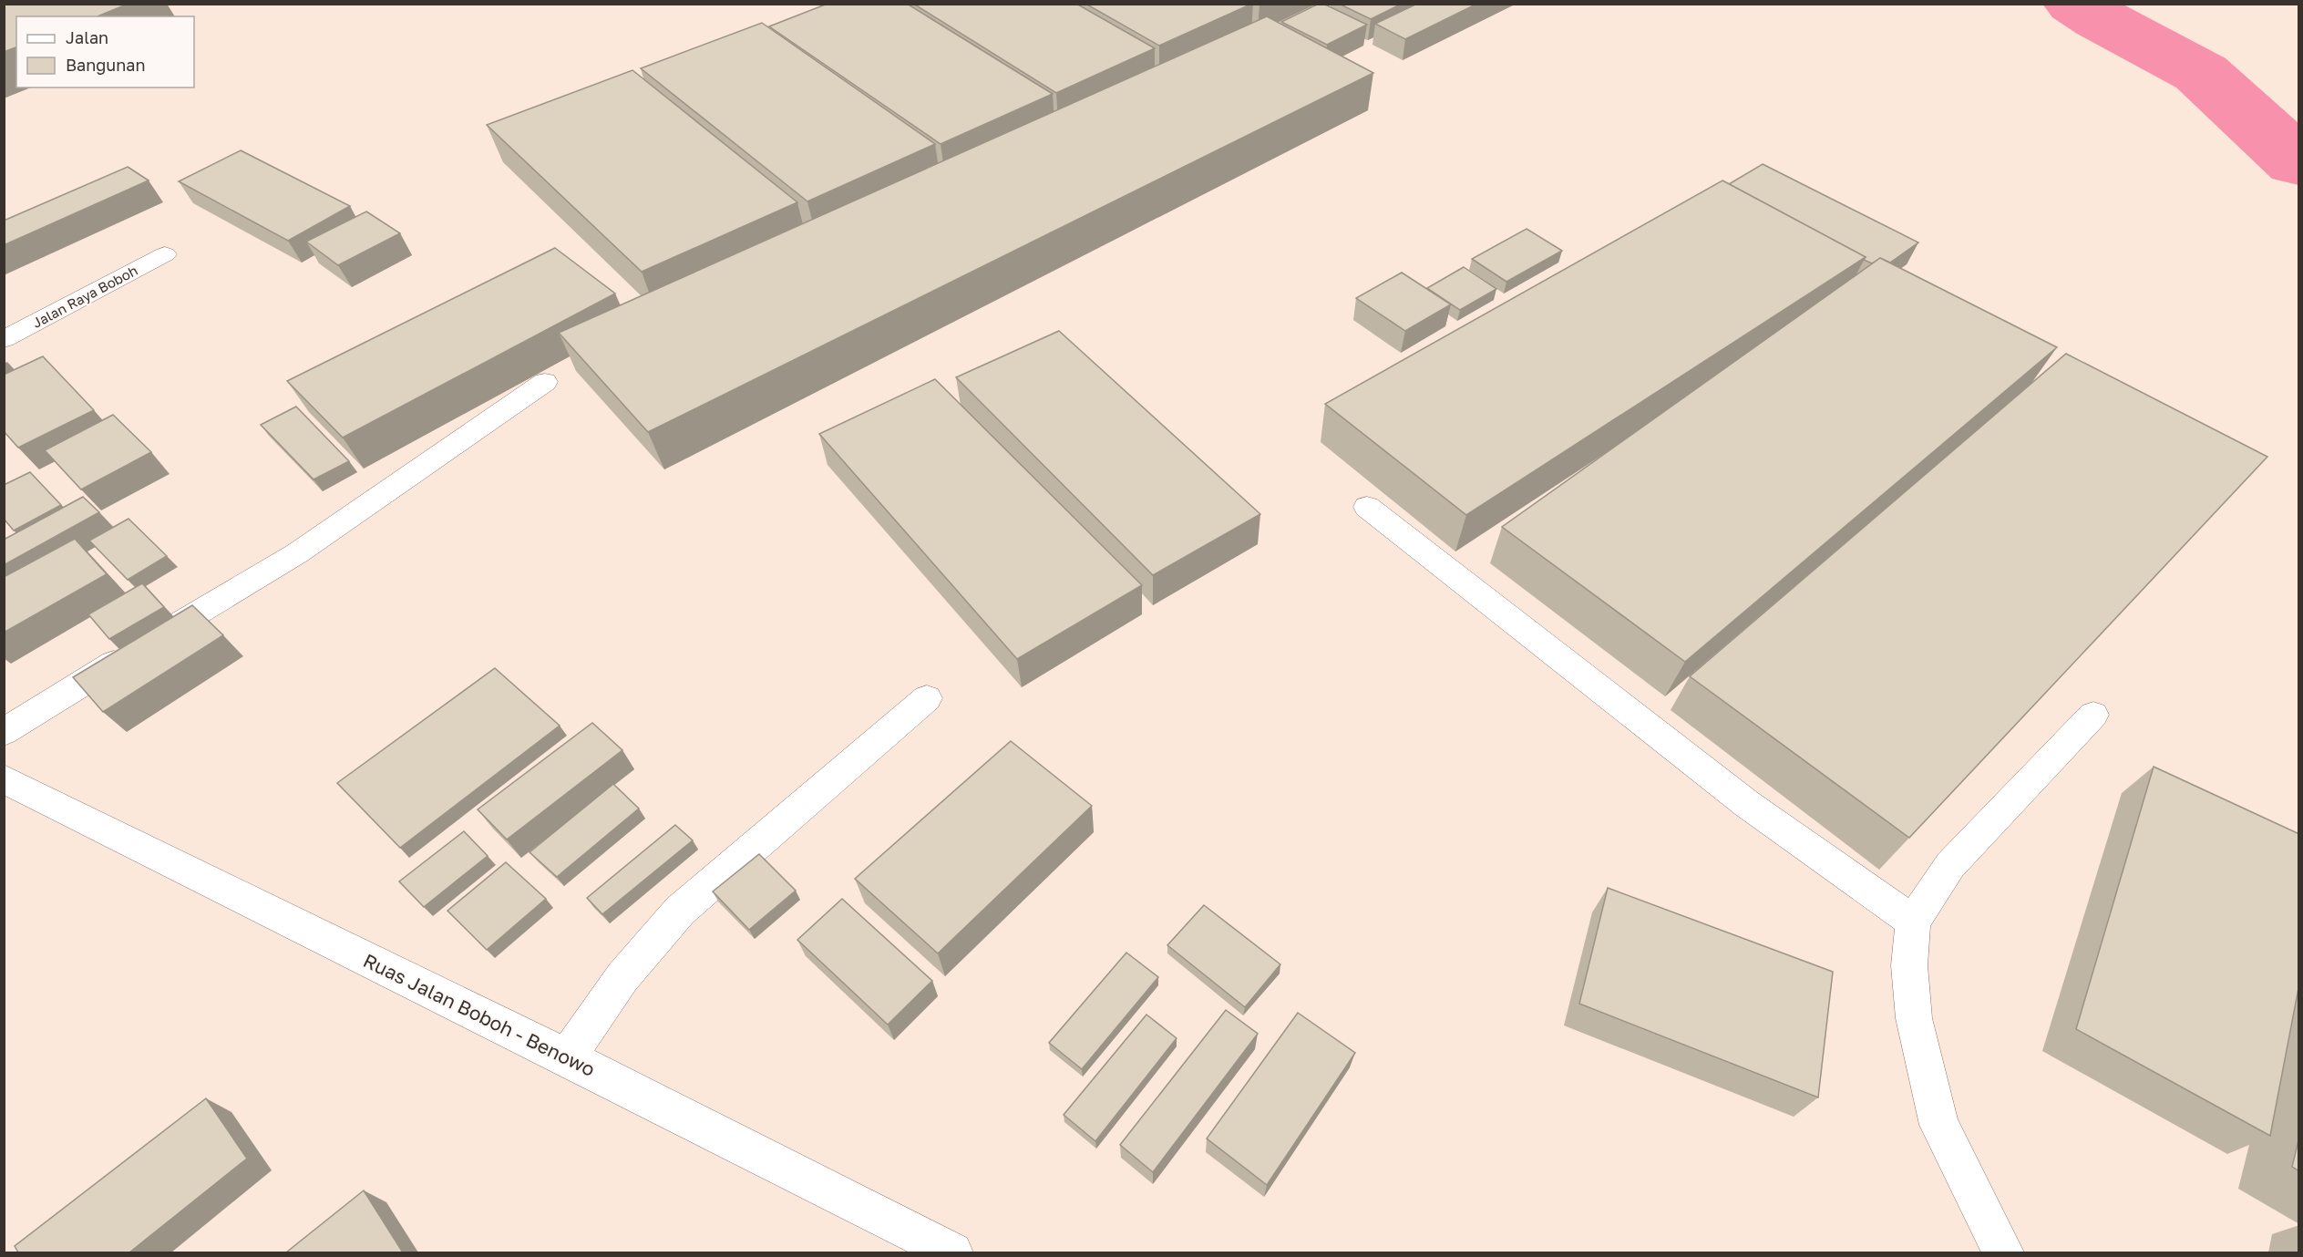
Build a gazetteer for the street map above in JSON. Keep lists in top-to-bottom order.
{
  "streets": {
    "main road": ["Jalan Raya Boboh", "Ruas Jalan Boboh - Benowo"]
  },
  "legend": ["Jalan", "Bangunan"]
}
